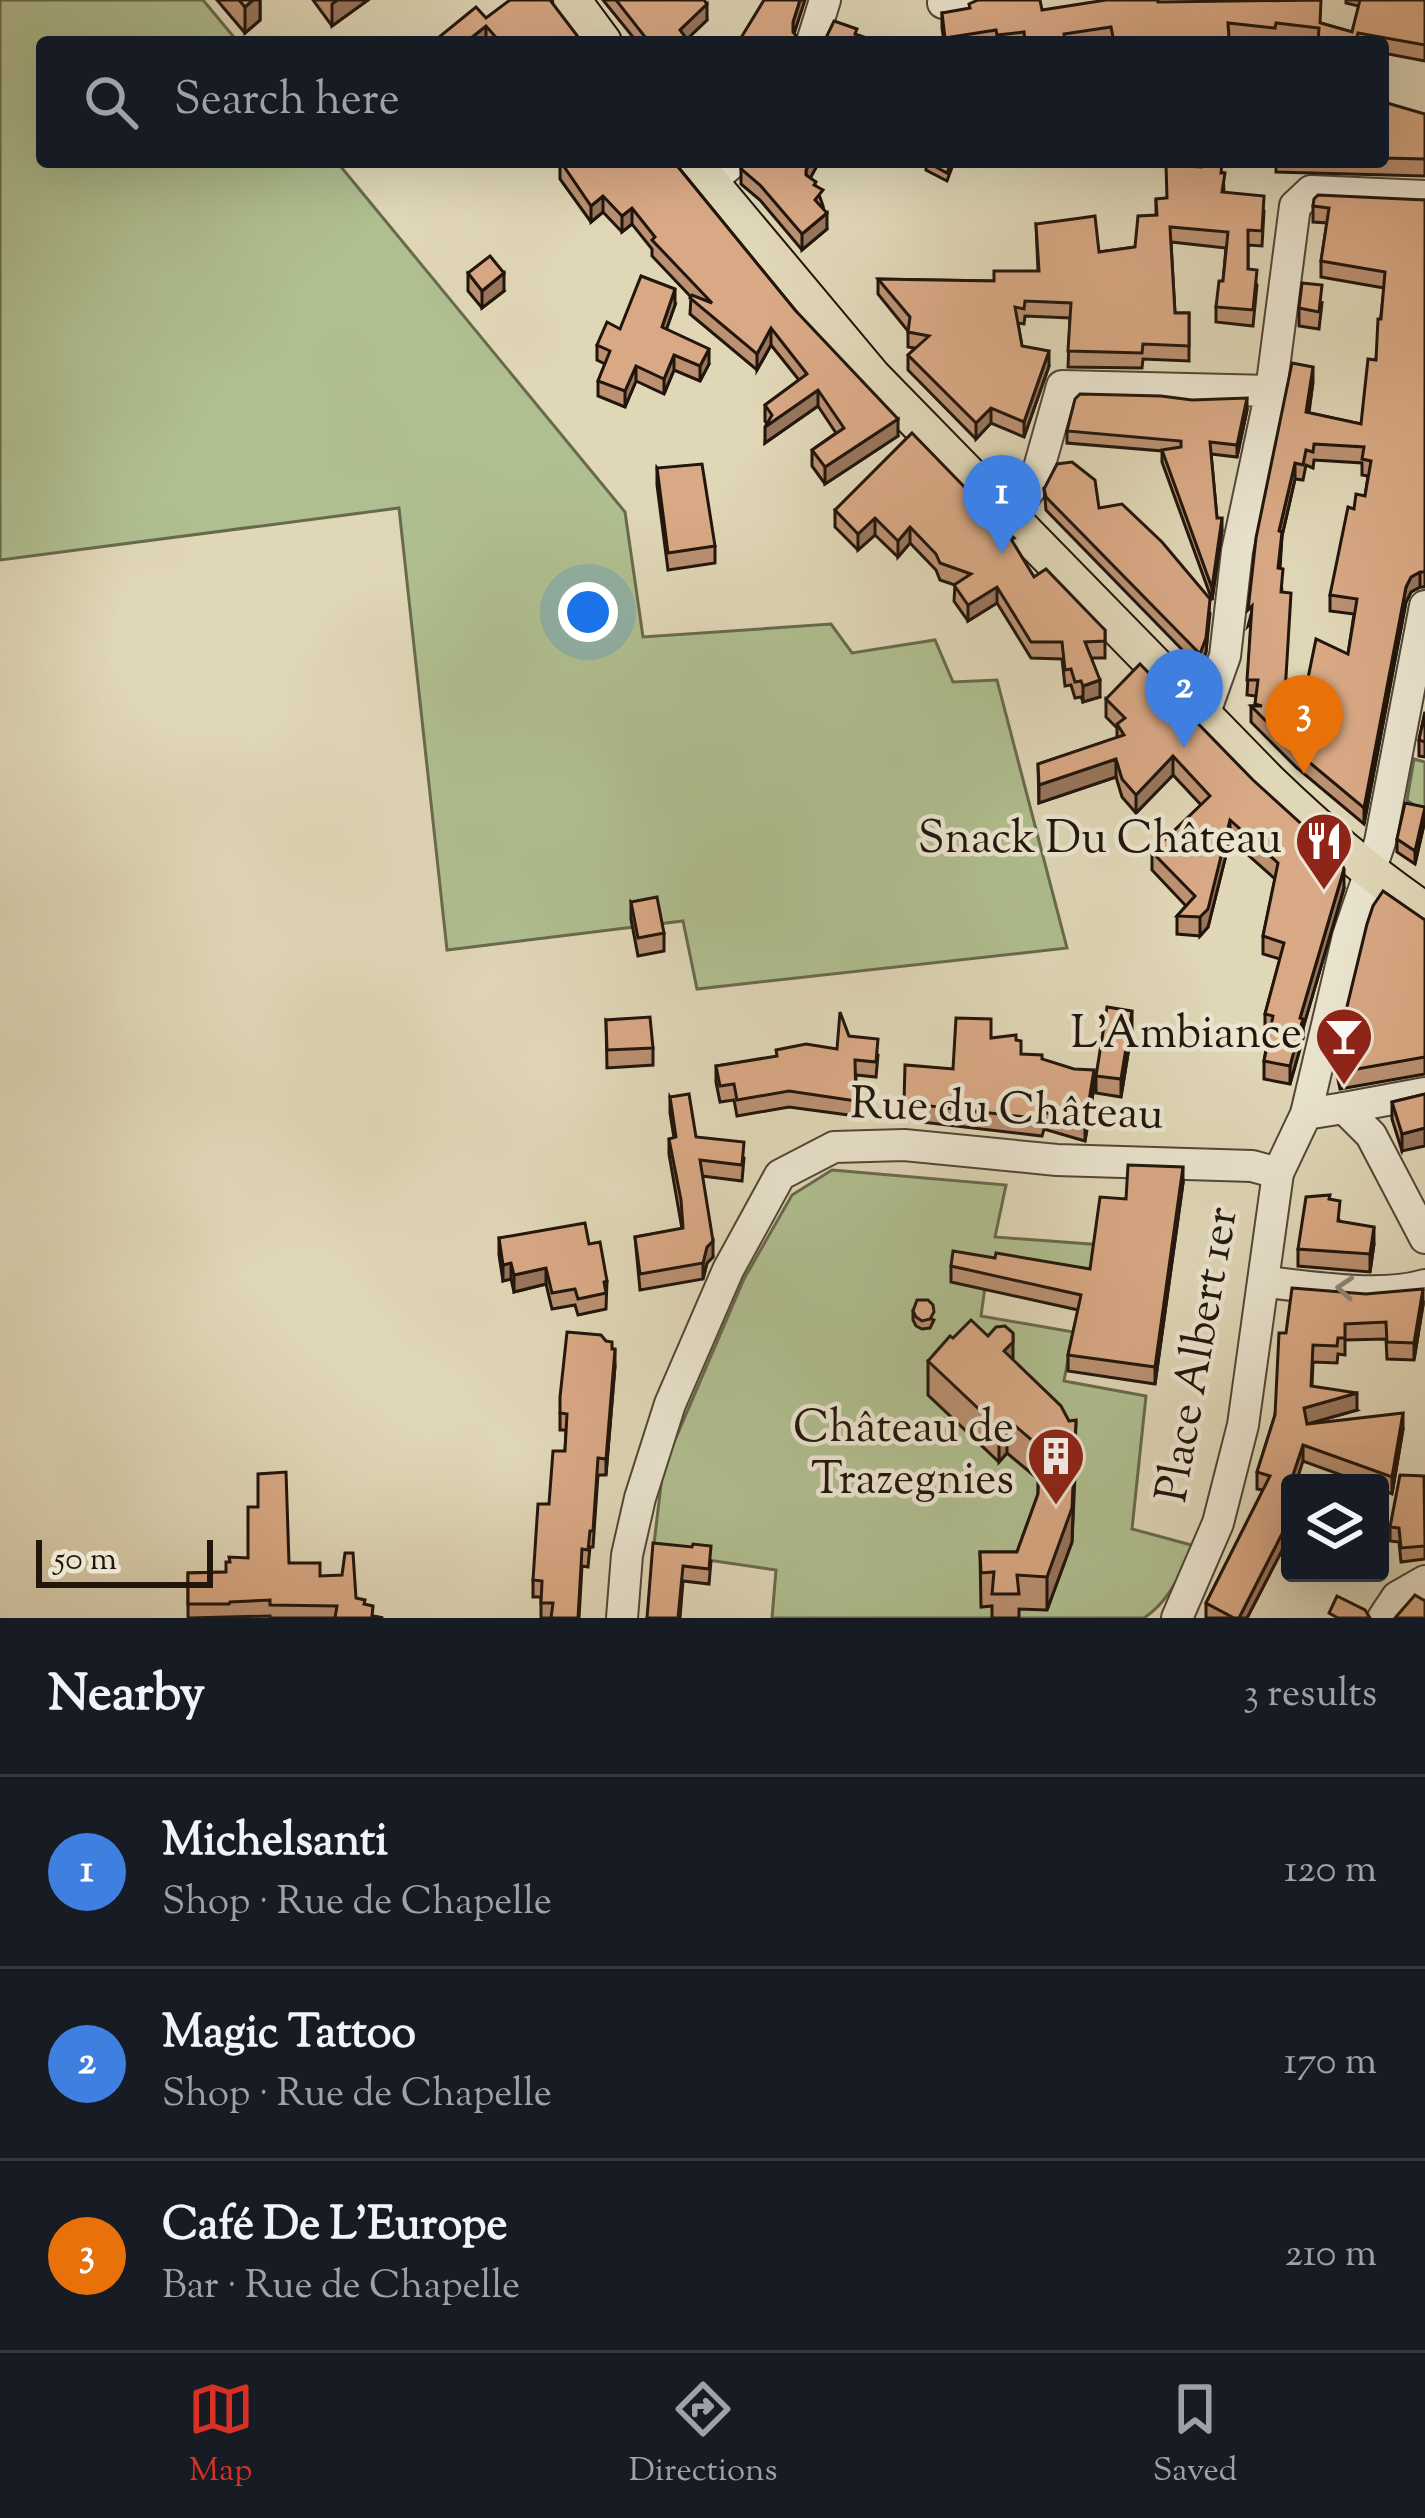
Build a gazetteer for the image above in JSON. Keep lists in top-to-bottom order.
{
  "streets": {
    "street": ["Rue du Château", "Place Albert 1er"]
  },
  "crossings": [
    ["Rue du Château", "Place Albert 1er"]
  ],
  "places": {
    "restaurant": ["Snack Du Château"],
    "bar": ["L'Ambiance"],
    "building": ["Château de Trazegnies"]
  },
  "scale_bar": "50 m",
  "page": {
    "search": "Search here",
    "pins": ["1", "2", "3"],
    "scale": "50 m",
    "heading": ["Nearby", "3 results"],
    "list": [
      {
        "mark": "1",
        "name": "Michelsanti",
        "note": "Shop · Rue de Chapelle",
        "value": "120 m"
      },
      {
        "mark": "2",
        "name": "Magic Tattoo",
        "note": "Shop · Rue de Chapelle",
        "value": "170 m"
      },
      {
        "mark": "3",
        "name": "Café De L'Europe",
        "note": "Bar · Rue de Chapelle",
        "value": "210 m"
      }
    ],
    "nav": ["Map", "Directions", "Saved"]
  }
}
